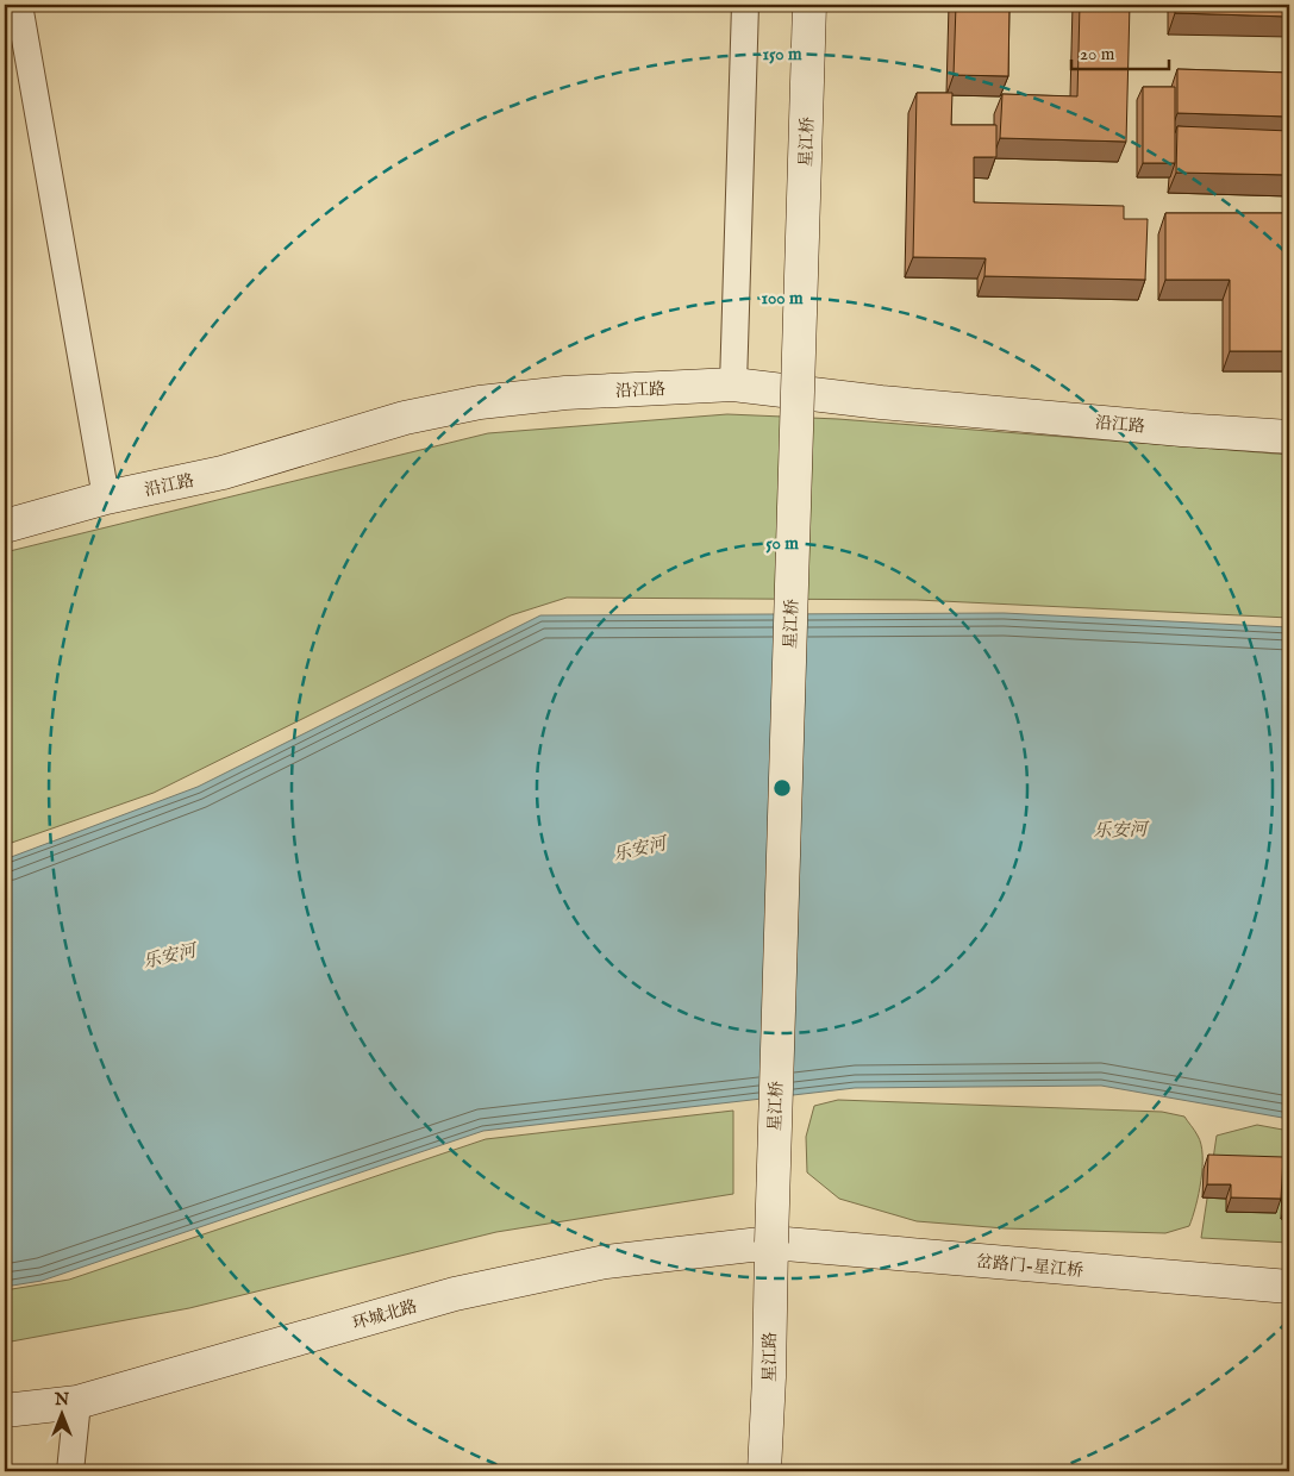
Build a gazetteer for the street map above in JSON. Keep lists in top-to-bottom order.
{
  "streets": {
    "street": [
      "星江桥",
      "沿江路",
      "岔路门-星江桥",
      "环城北路",
      "星江路"
    ]
  },
  "crossings": [
    ["星江桥", "岔路门-星江桥"],
    ["星江桥", "环城北路"],
    ["星江桥", "星江路"],
    ["岔路门-星江桥", "环城北路"],
    ["岔路门-星江桥", "星江路"],
    ["环城北路", "星江路"]
  ],
  "water": ["乐安河"],
  "scale_bar": "20 m",
  "north": "top",
  "rings": ["150 m", "100 m", "50 m"]
}
